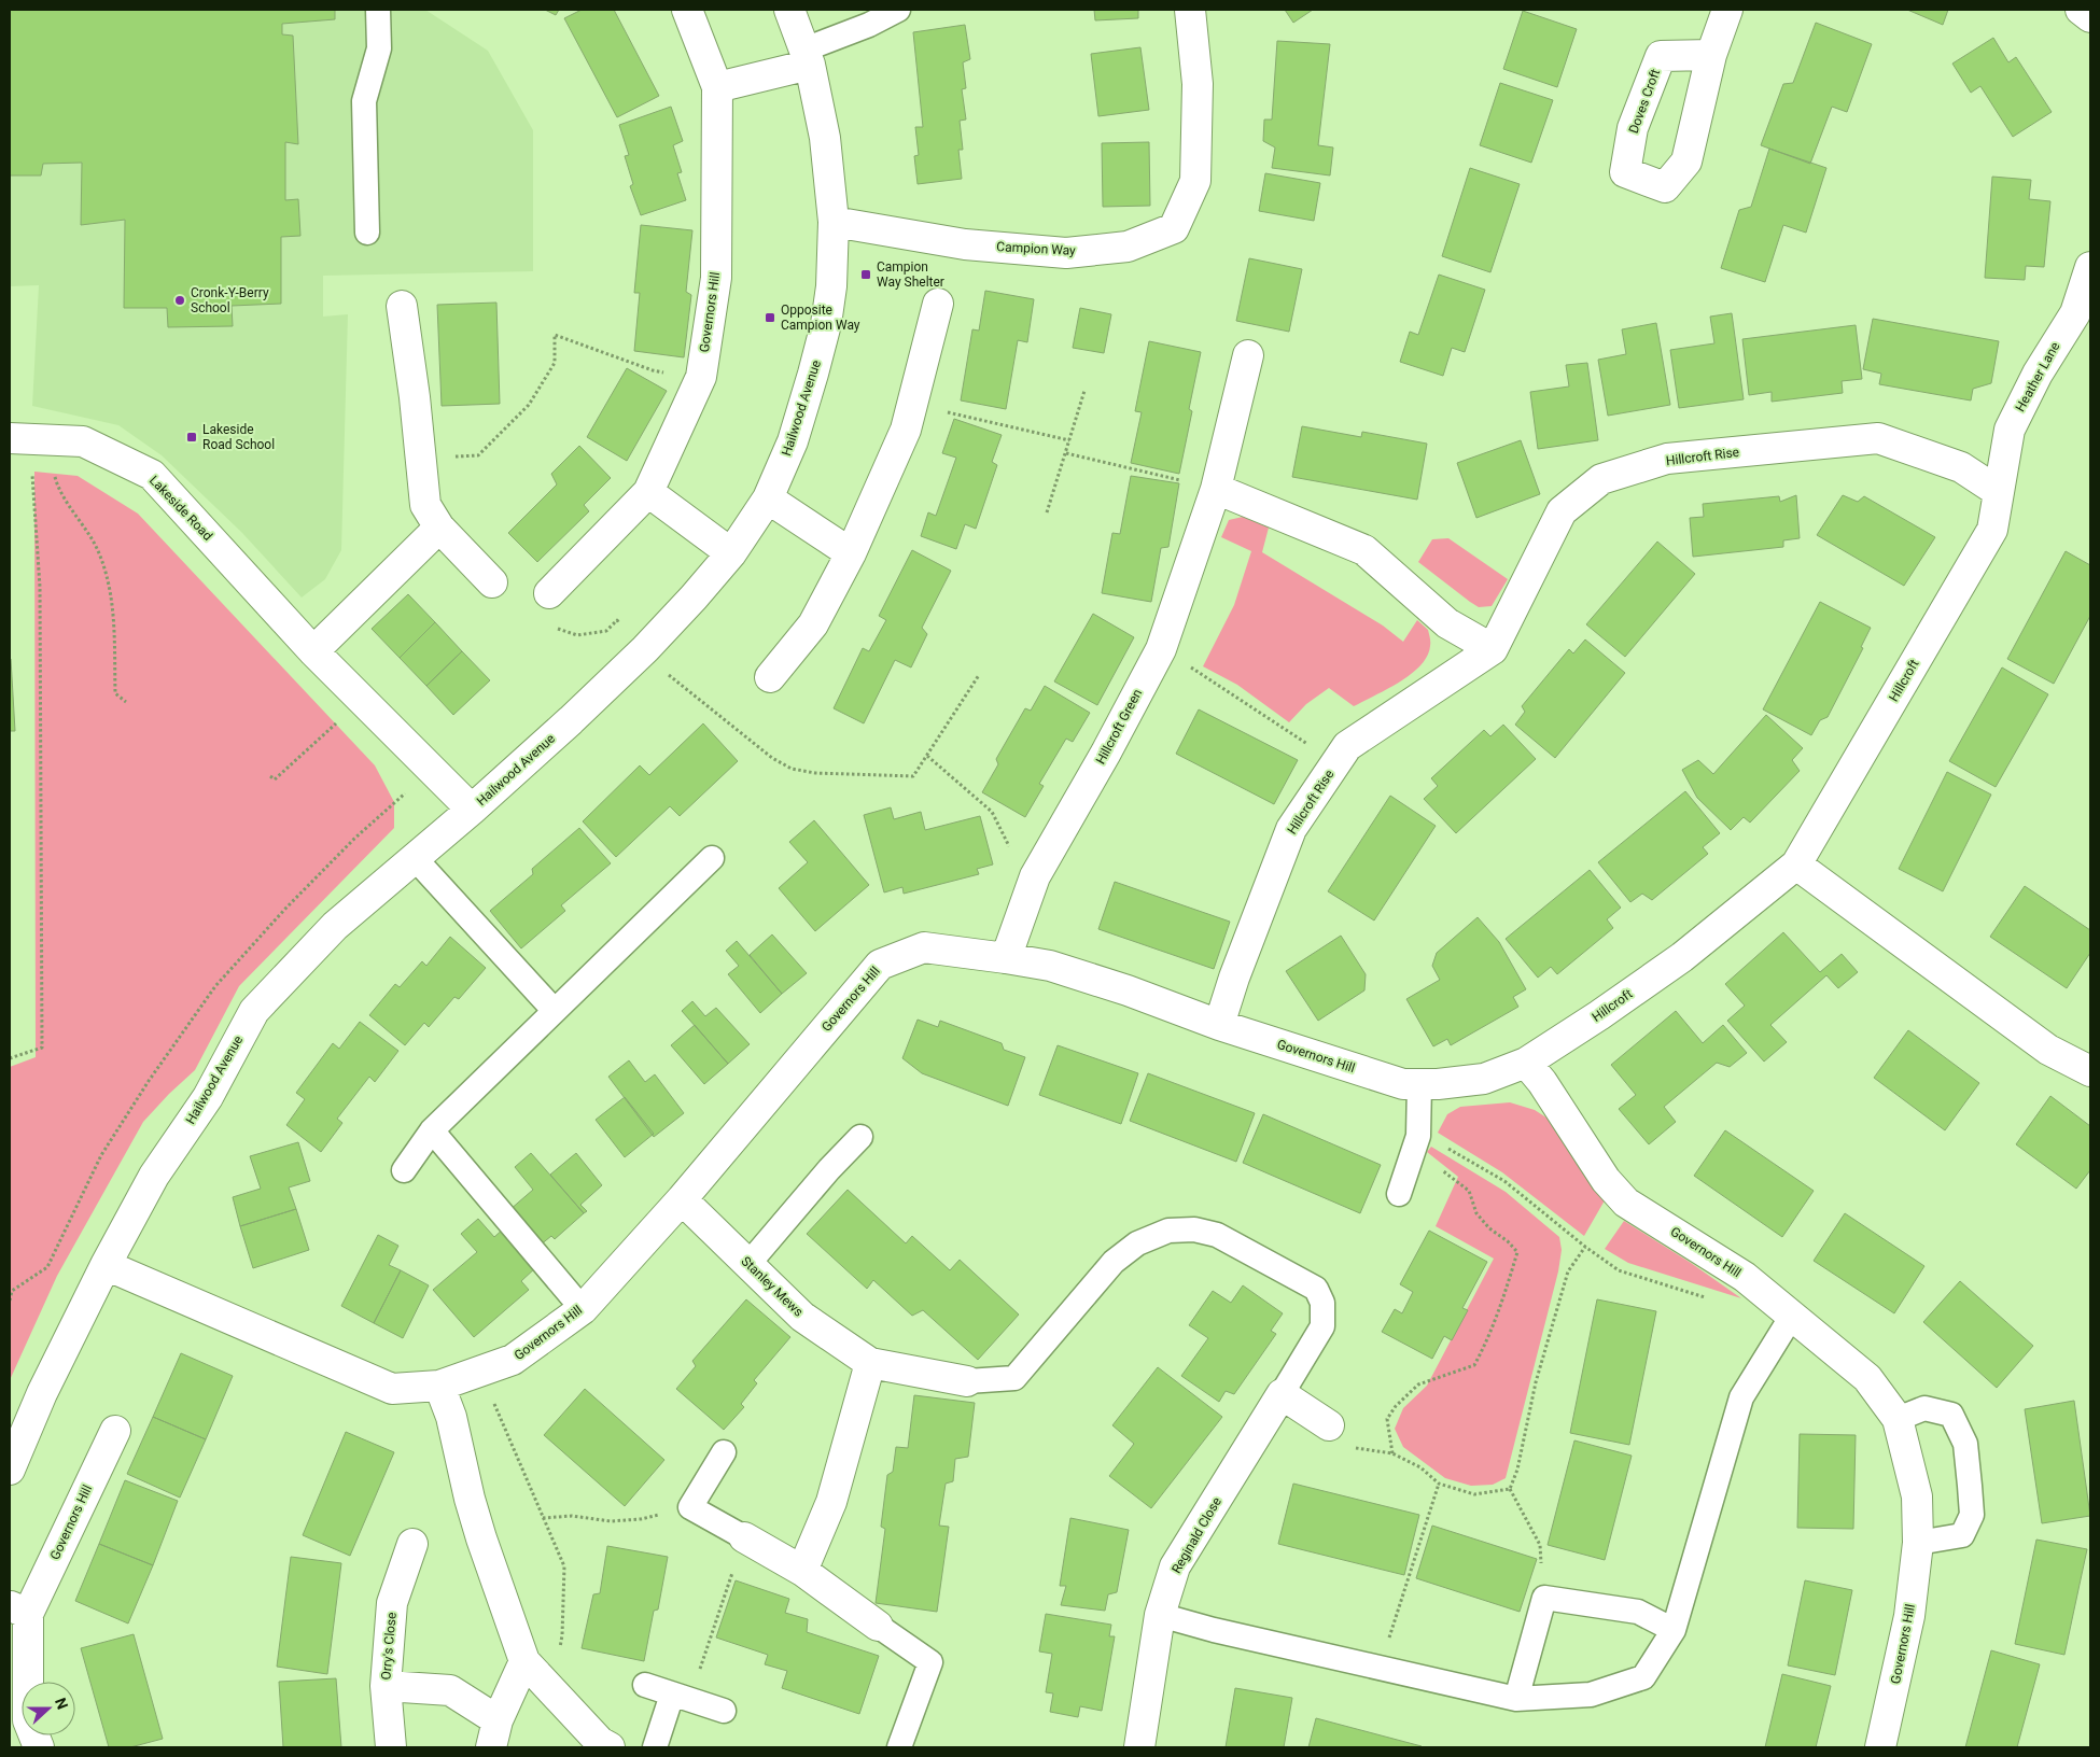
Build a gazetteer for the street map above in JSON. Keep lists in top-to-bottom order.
{
  "streets": {
    "street": [
      "Campion Way",
      "Governors Hill",
      "Heather Lane",
      "Hailwood Avenue",
      "Hillcroft Rise",
      "Lakeside Road",
      "Hillcroft",
      "Hillcroft Green",
      "Stanley Mews",
      "Reginald Close",
      "Orry's Close"
    ]
  },
  "crossings": [
    ["Campion Way", "Hailwood Avenue"],
    ["Governors Hill", "Hailwood Avenue"],
    ["Governors Hill", "Hillcroft Rise"],
    ["Governors Hill", "Hillcroft"],
    ["Governors Hill", "Hillcroft Green"],
    ["Governors Hill", "Stanley Mews"],
    ["Heather Lane", "Hillcroft Rise"],
    ["Heather Lane", "Hillcroft"],
    ["Hailwood Avenue", "Lakeside Road"],
    ["Hillcroft Rise", "Hillcroft"]
  ],
  "places": {
    "transit": ["Campion Way Shelter", "Opposite Campion Way", "Lakeside Road School"],
    "other": ["Cronk-Y-Berry School"]
  },
  "north": "right"
}
